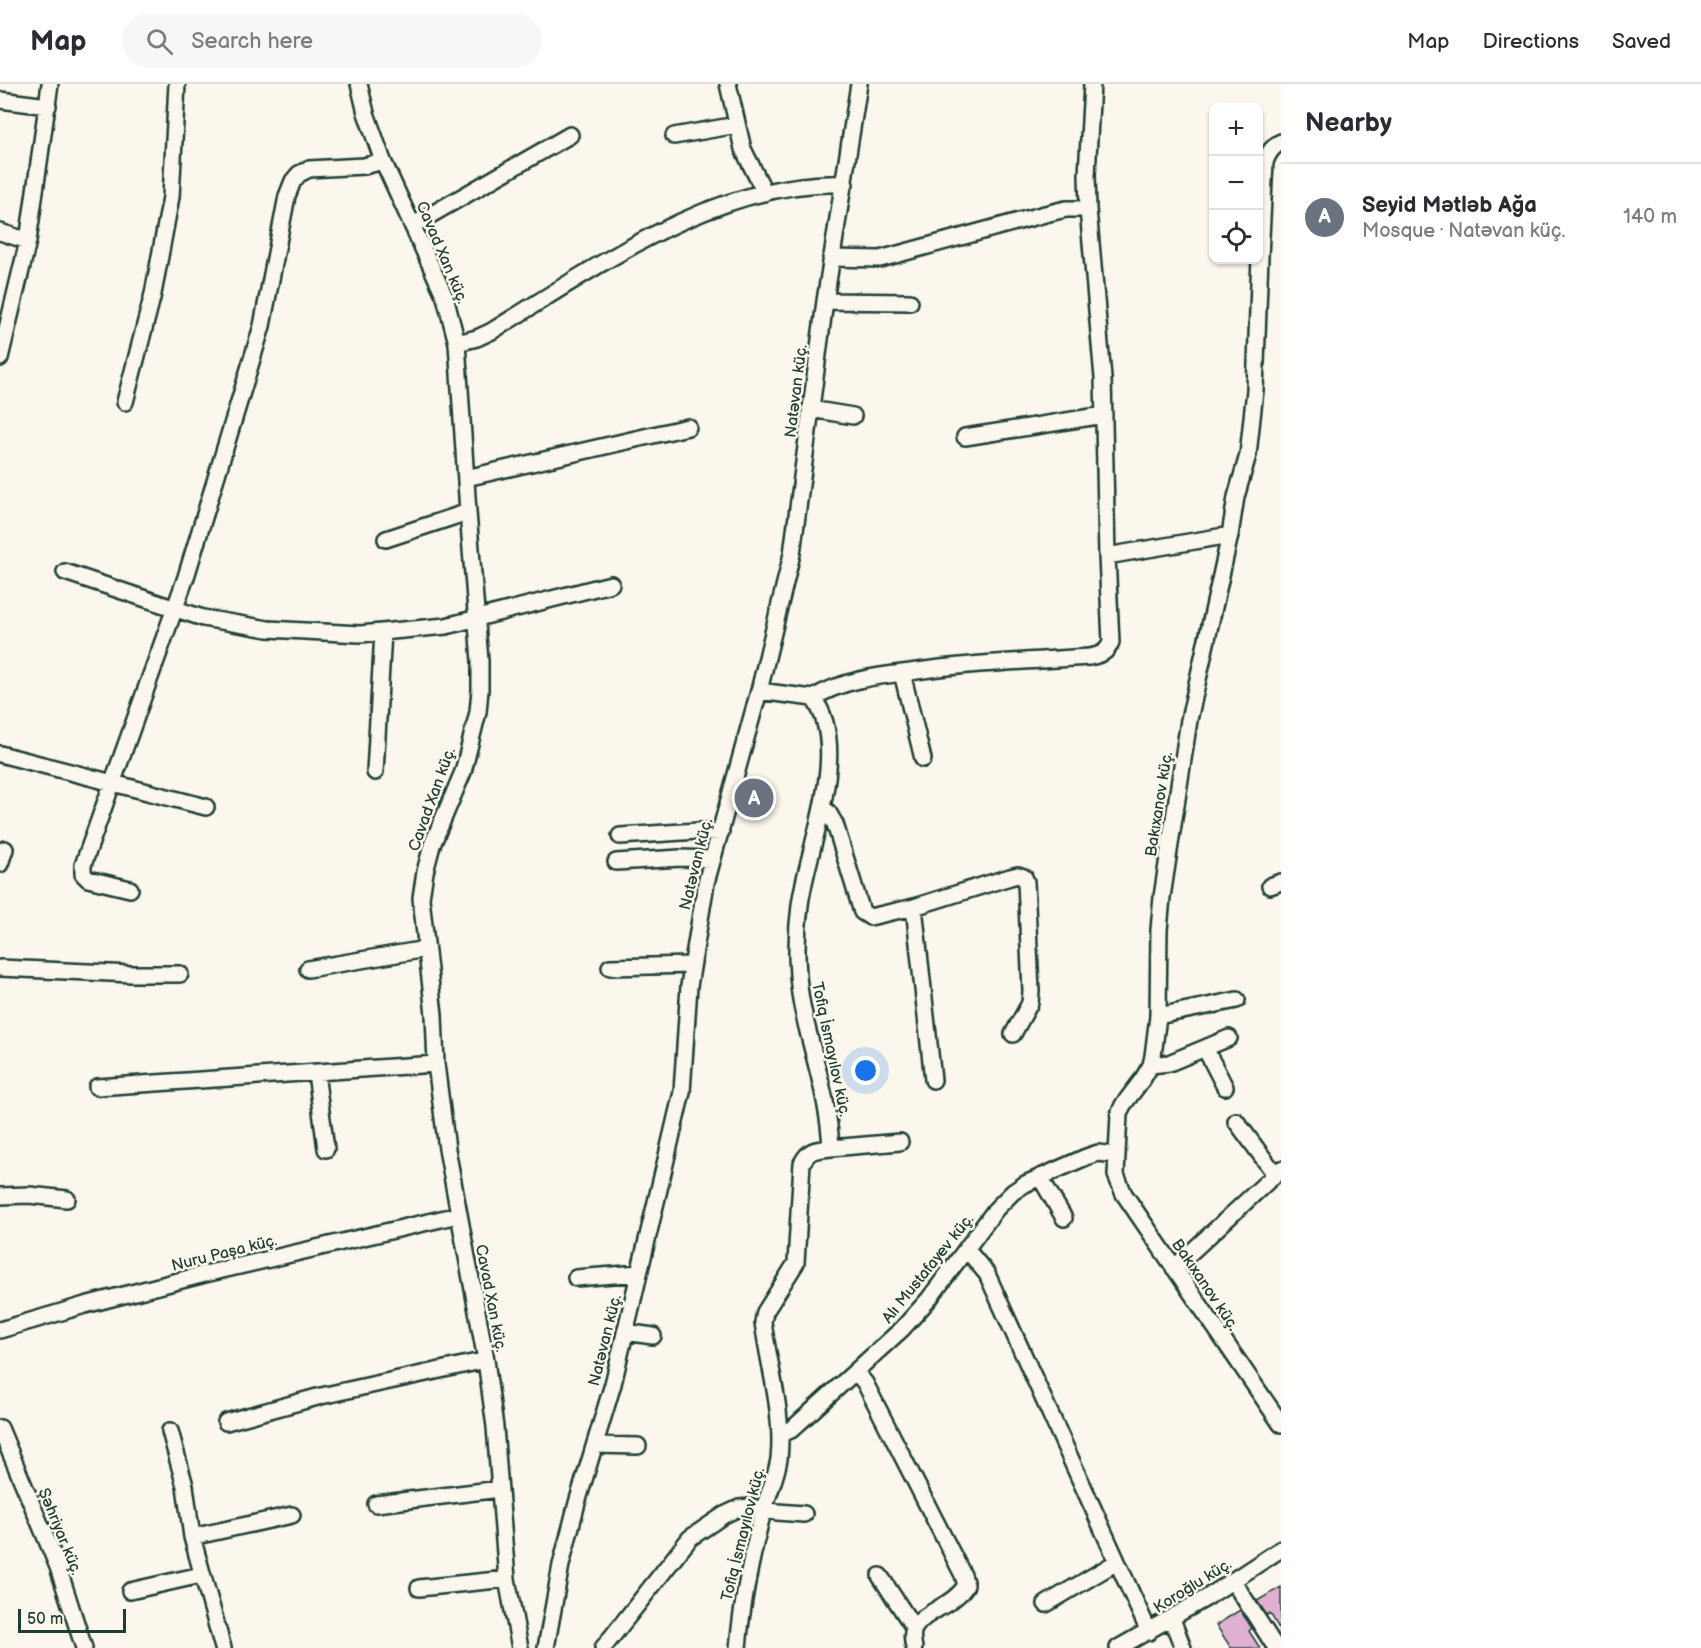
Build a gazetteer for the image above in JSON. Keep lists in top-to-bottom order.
{
  "streets": {
    "street": [
      "Cavad Xan küç.",
      "Natəvan küç.",
      "Bakıxanov küç.",
      "Tofiq İsmayılov küç.",
      "Nuru Paşa küç.",
      "Alı Mustafayev küç.",
      "Şəhriyar küç.",
      "Koroğlu küç."
    ]
  },
  "crossings": [
    ["Cavad Xan küç.", "Nuru Paşa küç."],
    ["Bakıxanov küç.", "Alı Mustafayev küç."],
    ["Tofiq İsmayılov küç.", "Alı Mustafayev küç."]
  ],
  "scale_bar": "50 m",
  "page": {
    "header": "Map",
    "search": "Search here",
    "nav": ["Map", "Directions", "Saved"],
    "heading": "Nearby",
    "map_buttons": ["+", "−"],
    "list": [
      {
        "mark": "A",
        "name": "Seyid Mətləb Ağa",
        "note": "Mosque · Natəvan küç.",
        "value": "140 m"
      }
    ],
    "pins": "A",
    "scale": "50 m"
  }
}
